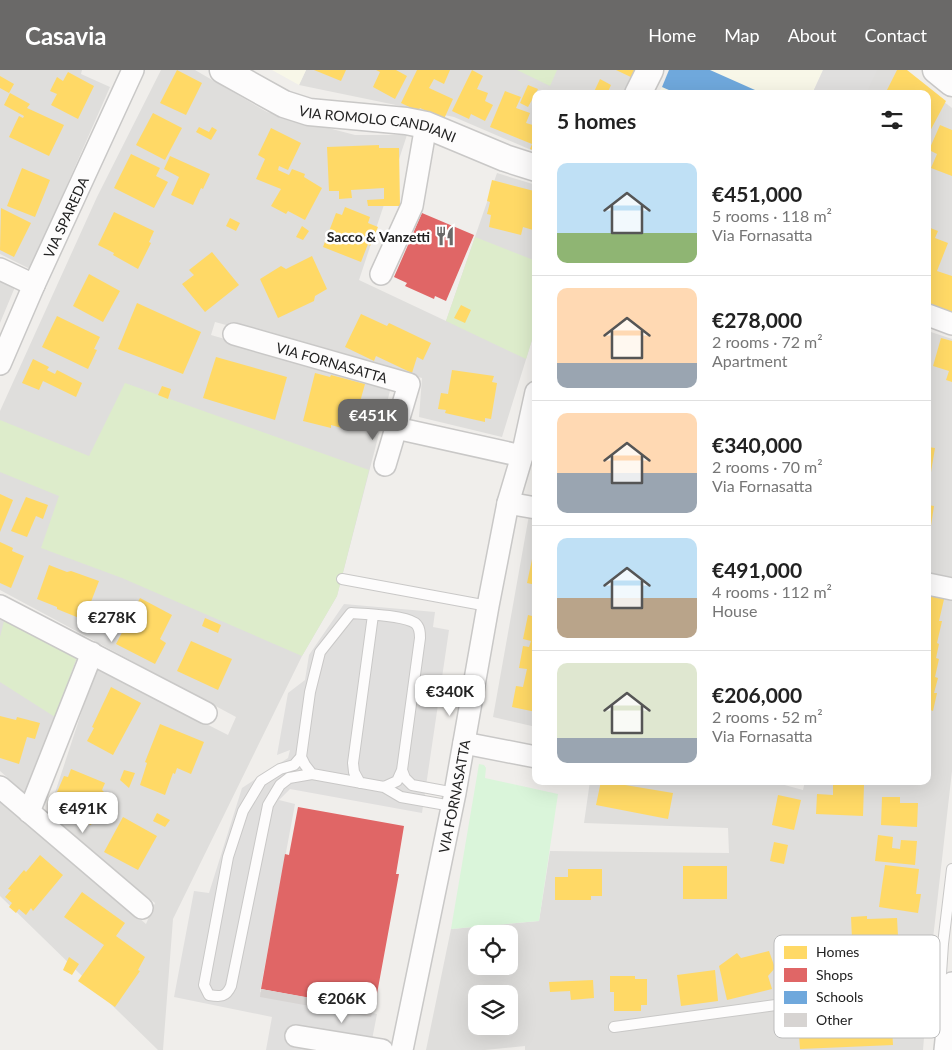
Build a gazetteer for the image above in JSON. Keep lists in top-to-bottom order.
{
  "streets": {
    "street": ["VIA ROMOLO CANDIANI", "VIA SPAREDA", "VIA FORNASATTA"]
  },
  "places": {
    "restaurant": ["Sacco & Vanzetti"]
  },
  "legend": [
    "Homes",
    "Shops",
    "Schools",
    "Other"
  ],
  "page": {
    "header": "Casavia",
    "nav": [
      "Home",
      "Map",
      "About",
      "Contact"
    ],
    "heading": "5 homes",
    "list": [
      {
        "name": "€451,000",
        "note": "5 rooms · 118 m² · Via Fornasatta"
      },
      {
        "name": "€278,000",
        "note": "2 rooms · 72 m² · Apartment"
      },
      {
        "name": "€340,000",
        "note": "2 rooms · 70 m² · Via Fornasatta"
      },
      {
        "name": "€491,000",
        "note": "4 rooms · 112 m² · House"
      },
      {
        "name": "€206,000",
        "note": "2 rooms · 52 m² · Via Fornasatta"
      }
    ],
    "price": [
      "€451K",
      "€278K",
      "€340K",
      "€491K",
      "€206K"
    ]
  }
}
